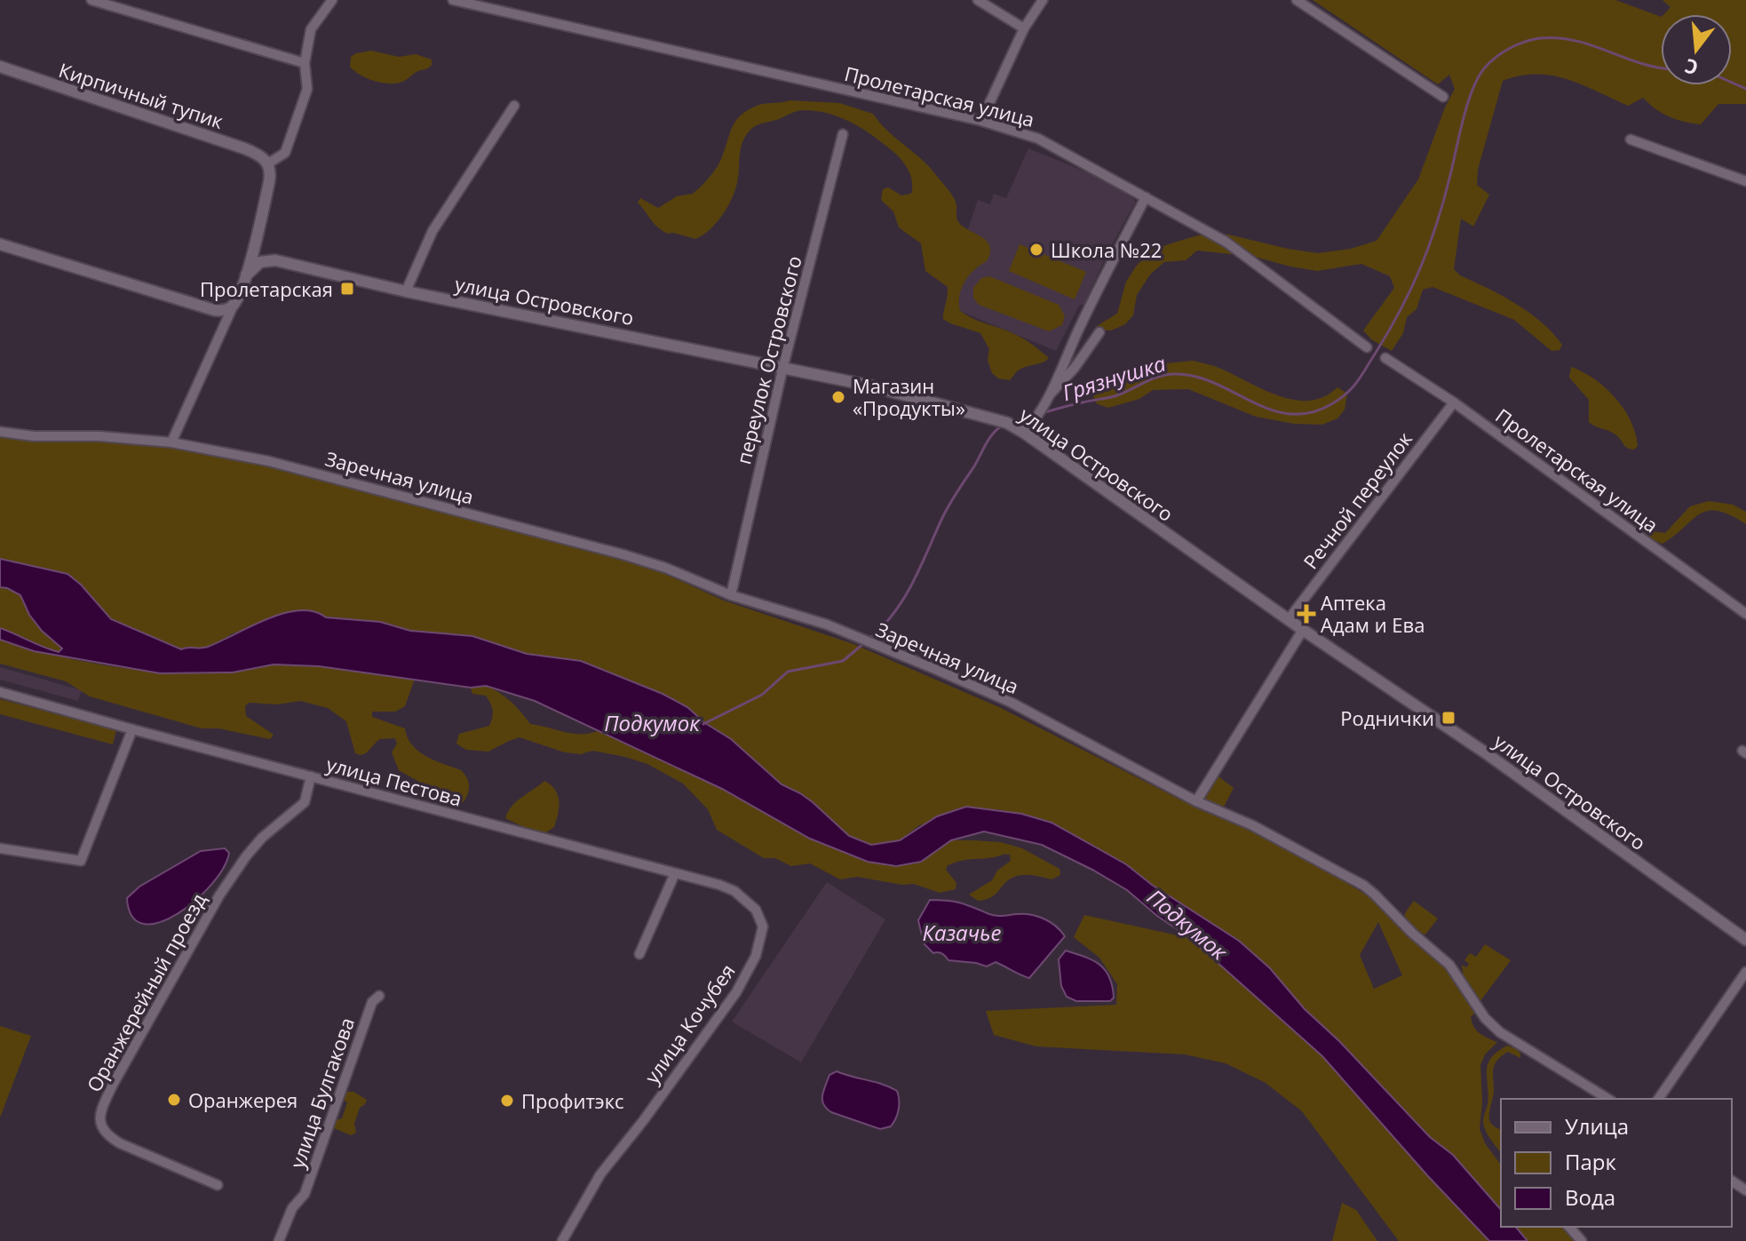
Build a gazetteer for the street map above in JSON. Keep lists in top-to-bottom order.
{
  "streets": {
    "street": [
      "Кирпичный тупик",
      "Пролетарская улица",
      "улица Островского",
      "переулок Островского",
      "Заречная улица",
      "Речной переулок",
      "улица Пестова",
      "Оранжерейный проезд",
      "улица Кочубея",
      "улица Булгакова"
    ]
  },
  "crossings": [
    ["Пролетарская улица", "Речной переулок"],
    ["улица Островского", "переулок Островского"],
    ["улица Островского", "Речной переулок"],
    ["переулок Островского", "Заречная улица"],
    ["улица Пестова", "Оранжерейный проезд"],
    ["улица Пестова", "улица Кочубея"]
  ],
  "water": ["Грязнушка", "Подкумок", "Казачье"],
  "places": {
    "other": [
      "Школа №22",
      "Магазин «Продукты»",
      "Оранжерея",
      "Профитэкс"
    ],
    "transit": ["Пролетарская", "Роднички"],
    "health": ["Аптека Адам и Ева"]
  },
  "legend": ["Улица", "Парк", "Вода"],
  "north": "bottom"
}
